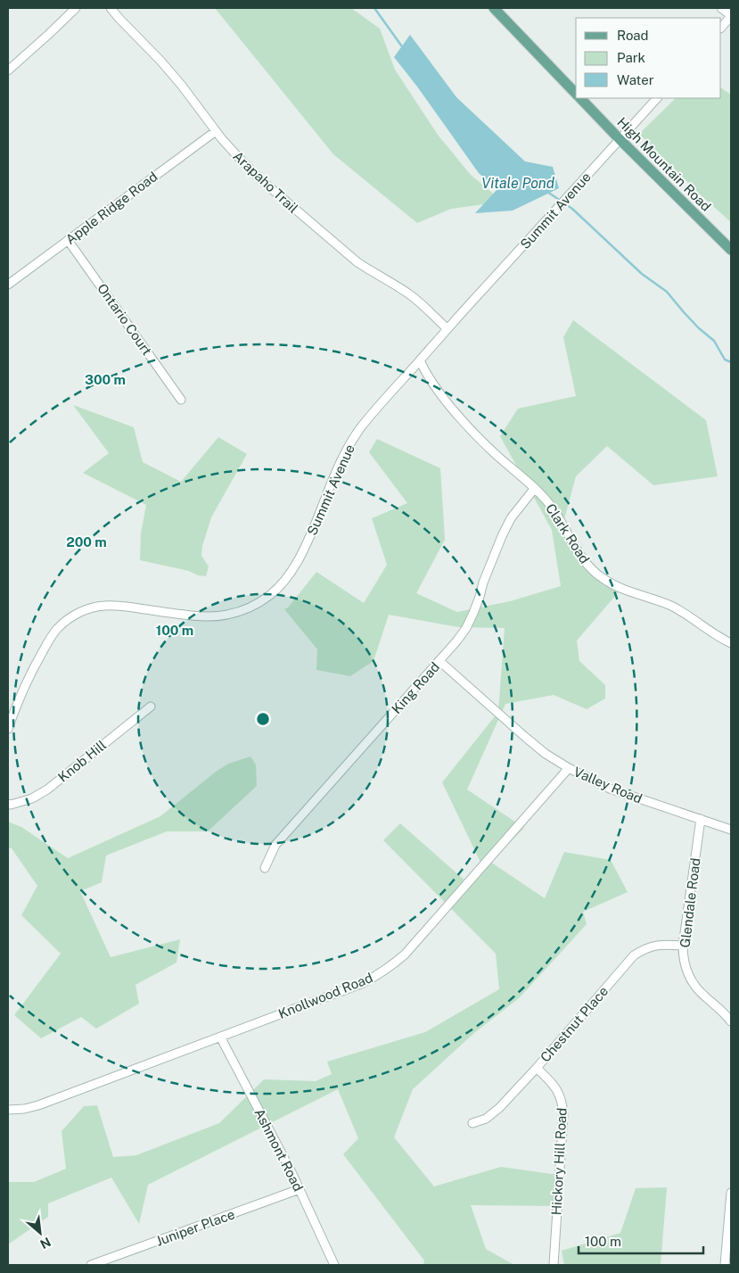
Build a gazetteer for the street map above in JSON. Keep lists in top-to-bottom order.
{
  "streets": {
    "main road": ["High Mountain Road"],
    "street": [
      "Arapaho Trail",
      "Apple Ridge Road",
      "Summit Avenue",
      "Ontario Court",
      "Clark Road",
      "King Road",
      "Knob Hill",
      "Valley Road",
      "Glendale Road",
      "Knollwood Road",
      "Chestnut Place",
      "Ashmont Road",
      "Hickory Hill Road",
      "Juniper Place"
    ]
  },
  "crossings": [
    ["High Mountain Road", "Summit Avenue"],
    ["Arapaho Trail", "Apple Ridge Road"],
    ["Arapaho Trail", "Summit Avenue"],
    ["Apple Ridge Road", "Ontario Court"],
    ["Summit Avenue", "Clark Road"],
    ["Clark Road", "King Road"],
    ["King Road", "Valley Road"],
    ["Valley Road", "Glendale Road"],
    ["Valley Road", "Knollwood Road"],
    ["Glendale Road", "Chestnut Place"],
    ["Knollwood Road", "Ashmont Road"],
    ["Chestnut Place", "Hickory Hill Road"],
    ["Ashmont Road", "Juniper Place"]
  ],
  "water": ["Vitale Pond"],
  "legend": ["Road", "Park", "Water"],
  "scale_bar": "100 m",
  "north": "bottom right",
  "rings": ["300 m", "200 m", "100 m"]
}
